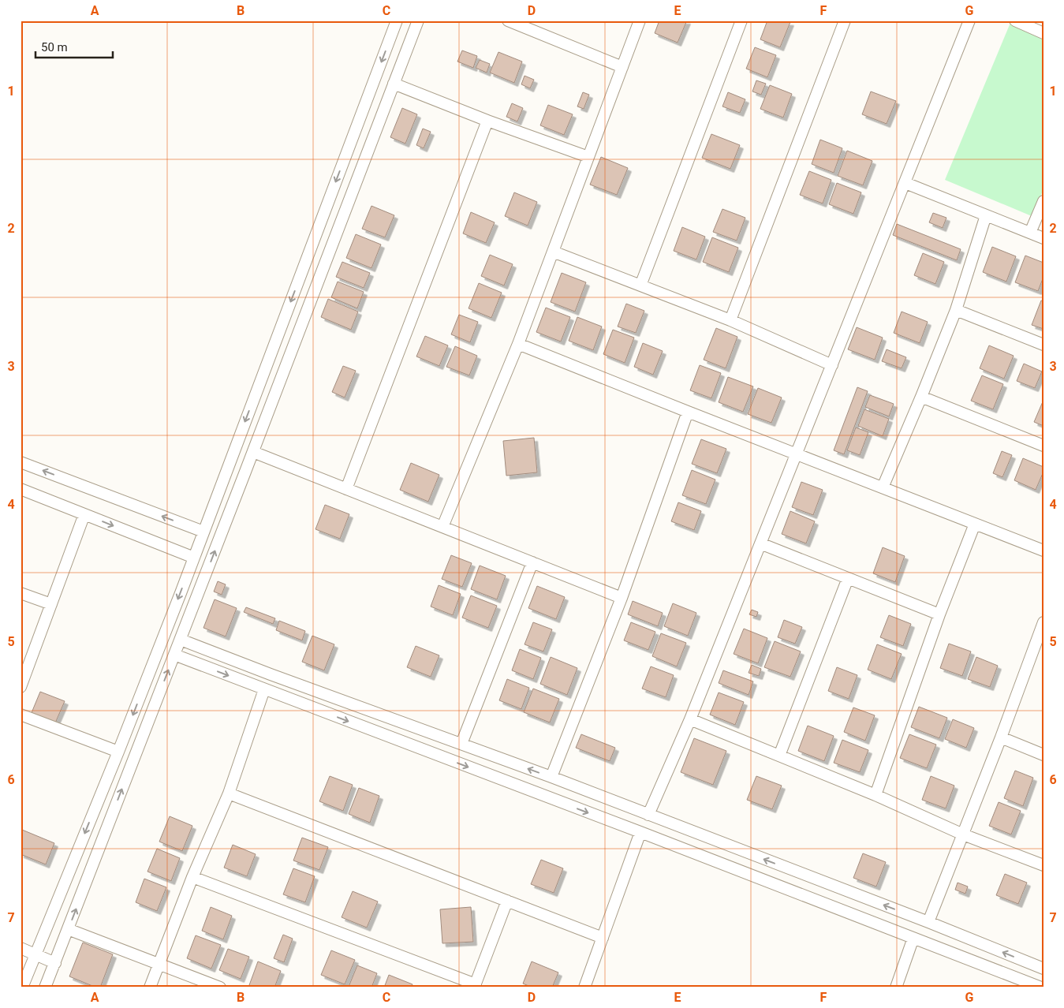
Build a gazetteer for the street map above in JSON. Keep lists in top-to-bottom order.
{
  "scale_bar": "50 m",
  "grid": {
    "columns": [
      "A",
      "B",
      "C",
      "D",
      "E",
      "F",
      "G"
    ],
    "rows": [
      "1",
      "2",
      "3",
      "4",
      "5",
      "6",
      "7"
    ]
  }
}
